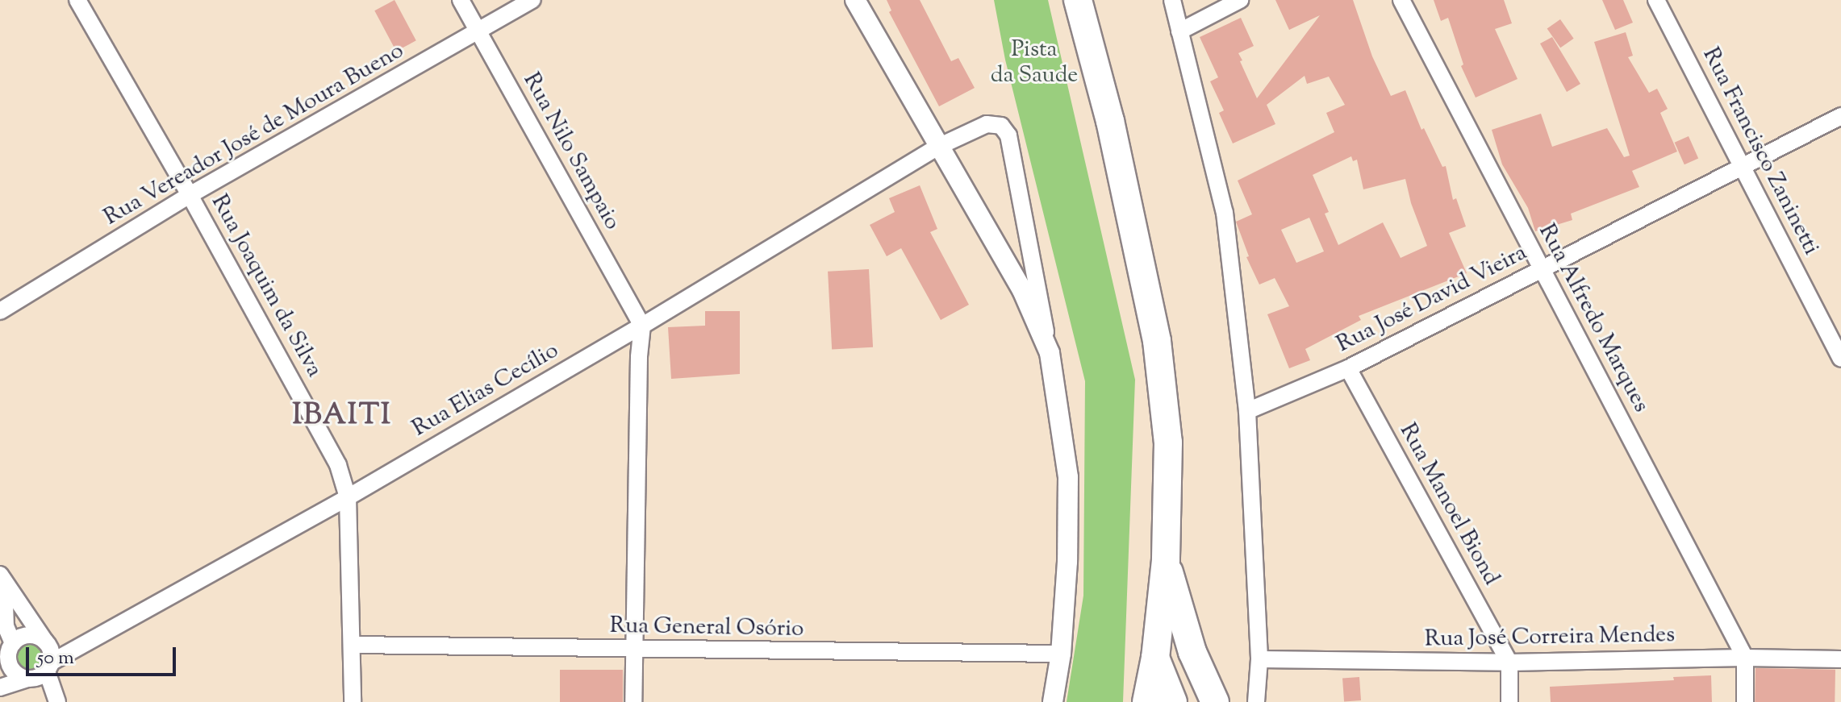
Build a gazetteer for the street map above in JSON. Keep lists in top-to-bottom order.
{
  "streets": {
    "street": [
      "Rua Vereador José de Moura Bueno",
      "Rua Nilo Sampaio",
      "Rua Francisco Zaninetti",
      "Rua Joaquim da Silva",
      "Rua José David Vieira",
      "Rua Alfredo Marques",
      "Rua Elias Cecílio",
      "Rua Manoel Biond",
      "Rua General Osório",
      "Rua José Correira Mendes"
    ]
  },
  "crossings": [
    ["Rua Vereador José de Moura Bueno", "Rua Nilo Sampaio"],
    ["Rua Vereador José de Moura Bueno", "Rua Joaquim da Silva"],
    ["Rua Nilo Sampaio", "Rua Elias Cecílio"],
    ["Rua Francisco Zaninetti", "Rua José David Vieira"],
    ["Rua Joaquim da Silva", "Rua Elias Cecílio"],
    ["Rua Joaquim da Silva", "Rua General Osório"],
    ["Rua José David Vieira", "Rua Alfredo Marques"],
    ["Rua José David Vieira", "Rua Manoel Biond"],
    ["Rua Alfredo Marques", "Rua José Correira Mendes"],
    ["Rua Manoel Biond", "Rua José Correira Mendes"]
  ],
  "districts": ["IBAITI"],
  "parks": ["Pista da Saude"],
  "scale_bar": "50 m"
}
